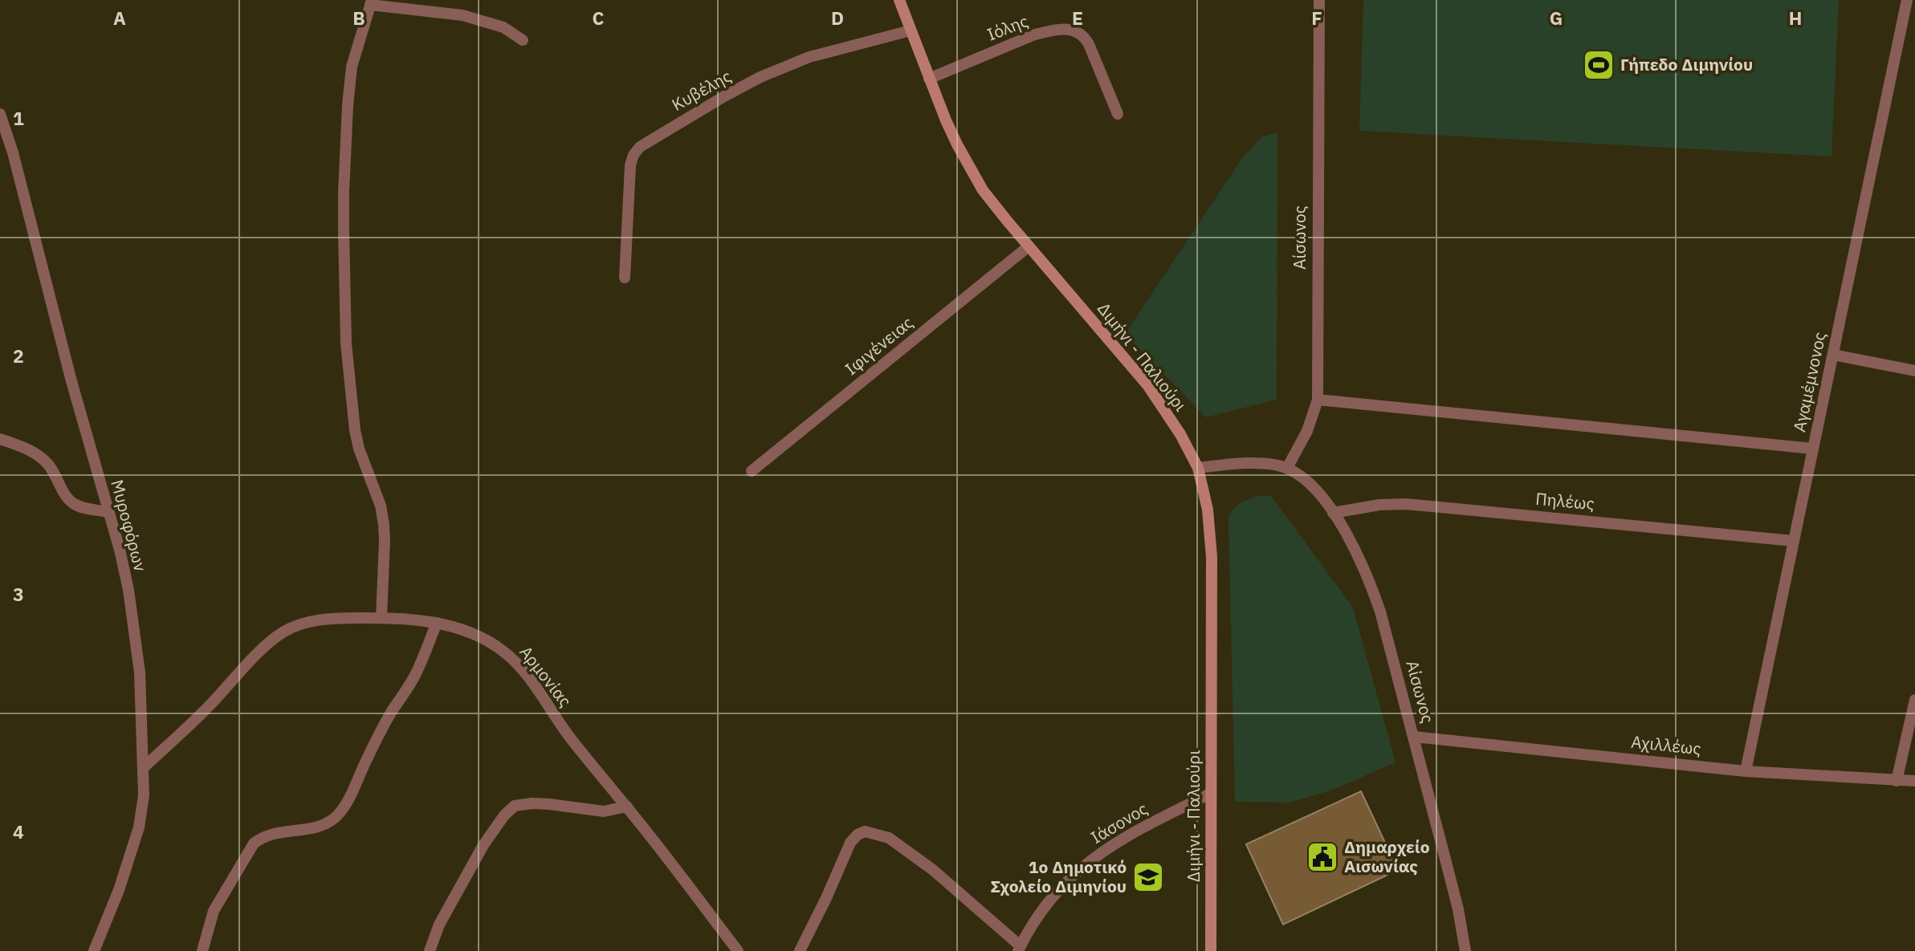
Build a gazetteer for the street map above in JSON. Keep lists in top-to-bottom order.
{
  "streets": {
    "main road": ["Διμήνι - Παλιούρι"],
    "street": [
      "Ιόλης",
      "Κυβέλης",
      "Αίσωνος",
      "Ιφιγένειας",
      "Αγαμέμνονος",
      "Πηλέως",
      "Μυροφόρων",
      "Αρμονίας",
      "Αχιλλέως",
      "Ιάσονος"
    ]
  },
  "crossings": [
    ["Ιόλης", "Διμήνι - Παλιούρι"],
    ["Κυβέλης", "Διμήνι - Παλιούρι"],
    ["Αίσωνος", "Πηλέως"],
    ["Αίσωνος", "Αχιλλέως"],
    ["Ιφιγένειας", "Διμήνι - Παλιούρι"],
    ["Διμήνι - Παλιούρι", "Ιάσονος"],
    ["Αγαμέμνονος", "Πηλέως"],
    ["Αγαμέμνονος", "Αχιλλέως"],
    ["Μυροφόρων", "Αρμονίας"]
  ],
  "places": {
    "sports": ["Γήπεδο Διμηνίου"],
    "public building": ["Δημαρχείο Αισωνίας"],
    "school or university": ["1ο Δημοτικό Σχολείο Διμηνίου"]
  },
  "grid": {
    "columns": [
      "A",
      "B",
      "C",
      "D",
      "E",
      "F",
      "G",
      "H"
    ],
    "rows": [
      "1",
      "2",
      "3",
      "4"
    ]
  }
}
